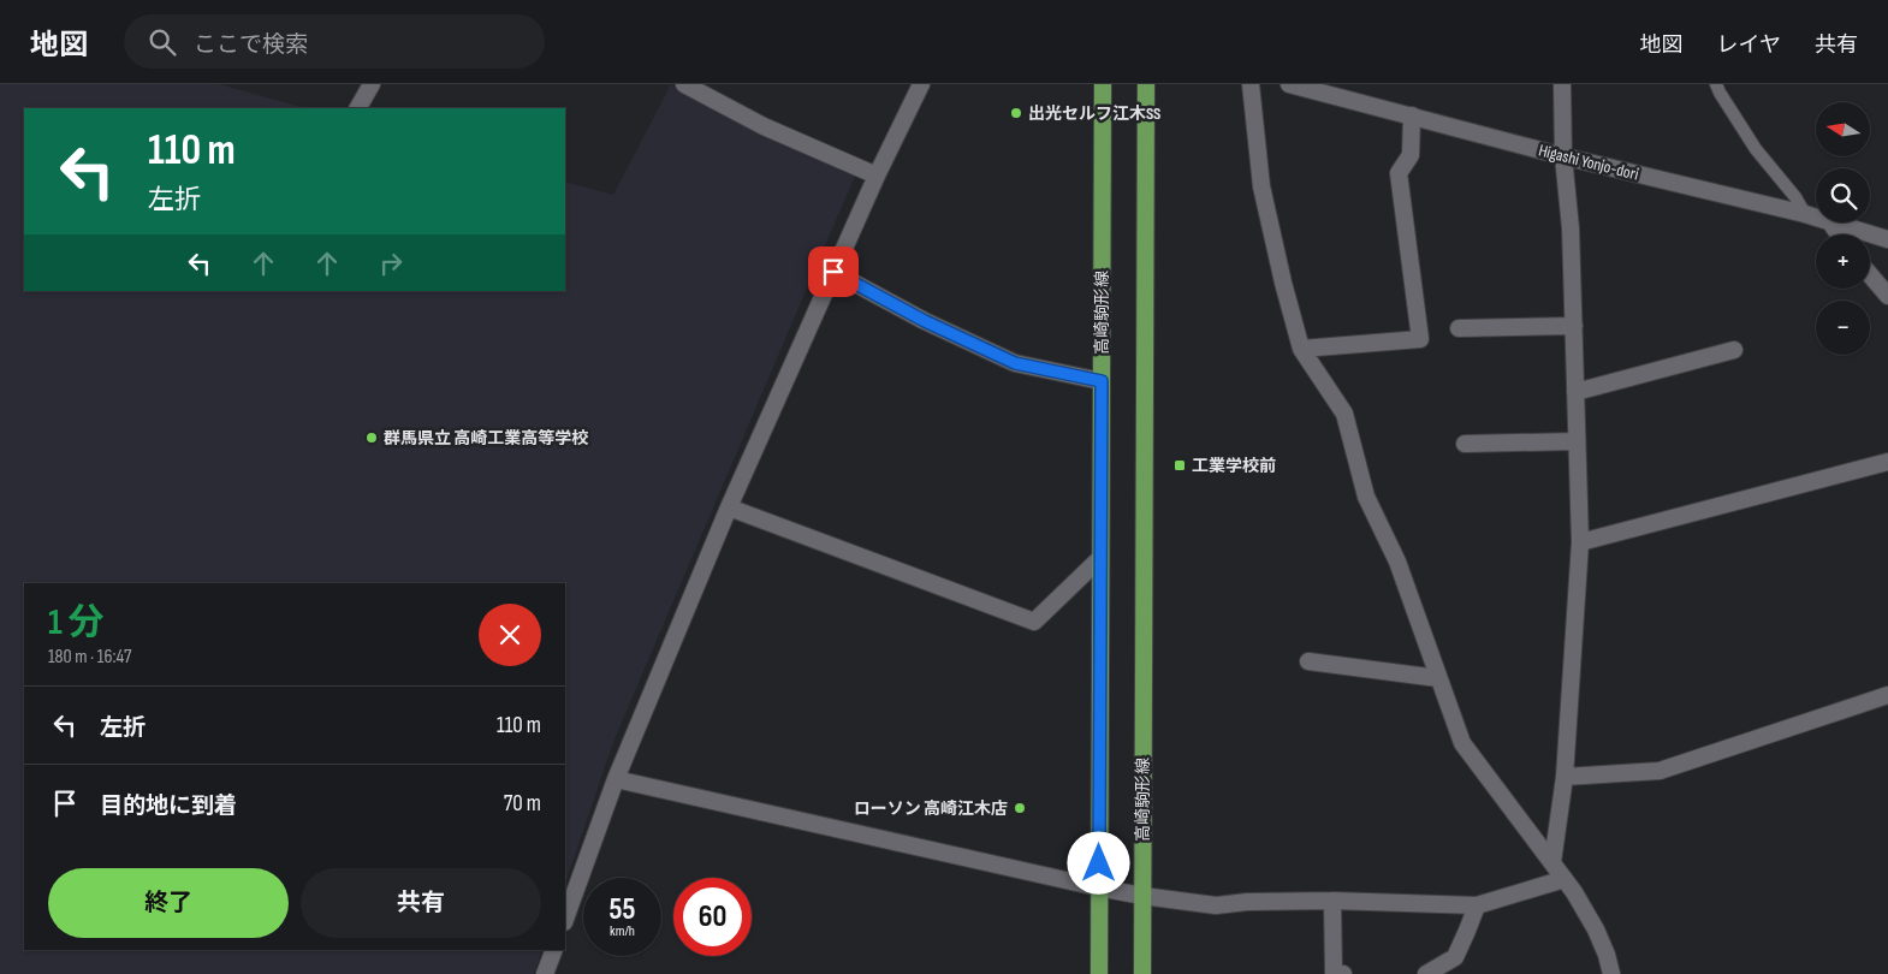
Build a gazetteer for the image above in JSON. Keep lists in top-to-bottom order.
{
  "streets": {
    "main road": ["高崎駒形線"],
    "street": ["Higashi Yonjo-dori"]
  },
  "places": {
    "other": ["出光セルフ江木SS", "群馬県立 高崎工業高等学校", "ローソン 高崎江木店"],
    "transit": ["工業学校前"]
  },
  "north": "left",
  "page": {
    "header": "地図",
    "search": "ここで検索",
    "nav": ["地図", "レイヤ", "共有"],
    "map_buttons": ["+", "−"],
    "turn": ["110 m", "左折"],
    "heading": ["1 分", "180 m · 16:47"],
    "list": [
      {
        "name": "左折",
        "value": "110 m"
      },
      {
        "name": "目的地に到着",
        "value": "70 m"
      }
    ],
    "buttons": ["終了", "共有"],
    "speed": "55 km/h",
    "limit": "60"
  }
}
